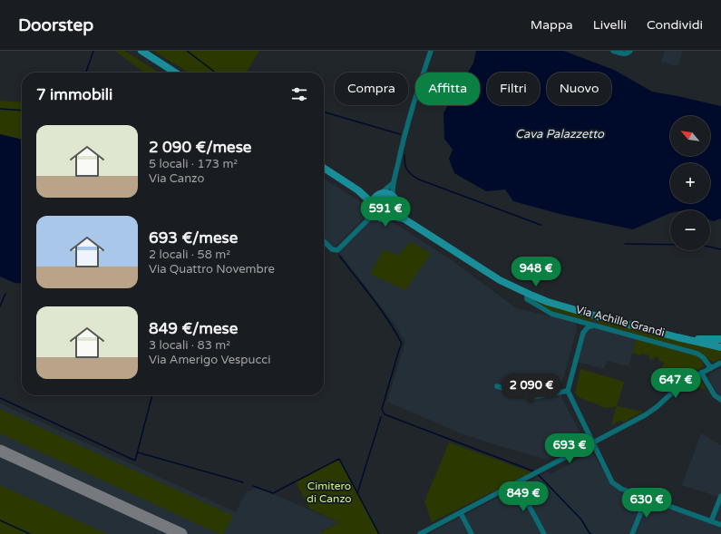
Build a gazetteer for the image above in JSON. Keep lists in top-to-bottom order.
{
  "streets": {
    "main road": ["Via Achille Grandi"]
  },
  "water": ["Cava Palazzetto"],
  "parks": ["Cimitero di Canzo"],
  "north": "top left",
  "page": {
    "header": "Doorstep",
    "nav": ["Mappa", "Livelli", "Condividi"],
    "chip": [
      "Compra",
      "Affitta",
      "Filtri",
      "Nuovo"
    ],
    "heading": "7 immobili",
    "map_buttons": ["+", "−"],
    "list": [
      {
        "name": "2 090 €/mese",
        "note": "5 locali · 173 m² · Via Canzo"
      },
      {
        "name": "693 €/mese",
        "note": "2 locali · 58 m² · Via Quattro Novembre"
      },
      {
        "name": "849 €/mese",
        "note": "3 locali · 83 m² · Via Amerigo Vespucci"
      }
    ],
    "price": [
      "591 €",
      "948 €",
      "647 €",
      "2 090 €",
      "693 €",
      "849 €",
      "630 €"
    ]
  }
}
